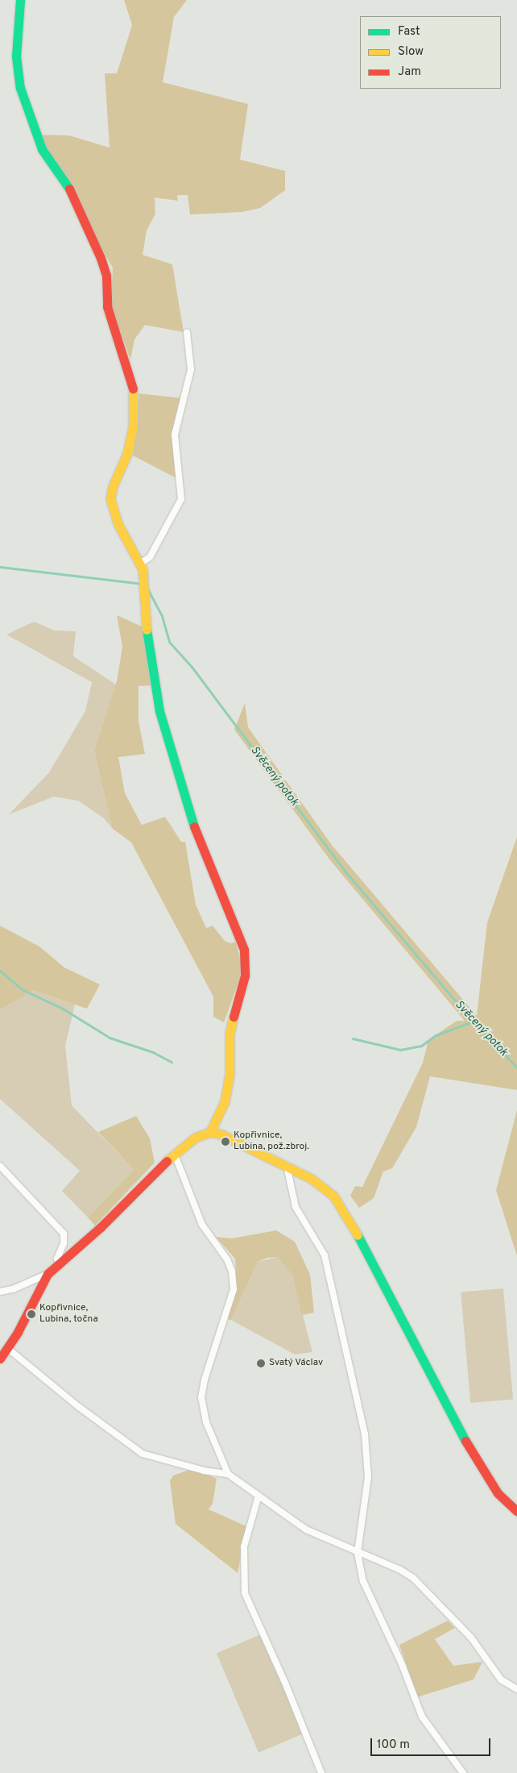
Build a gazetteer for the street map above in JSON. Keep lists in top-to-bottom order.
{
  "water": ["Svěcený potok"],
  "places": ["Kopřivnice, Lubina, pož.zbroj.", "Kopřivnice, Lubina, točna", "Svatý Václav"],
  "legend": ["Fast", "Slow", "Jam"],
  "scale_bar": "100 m"
}
